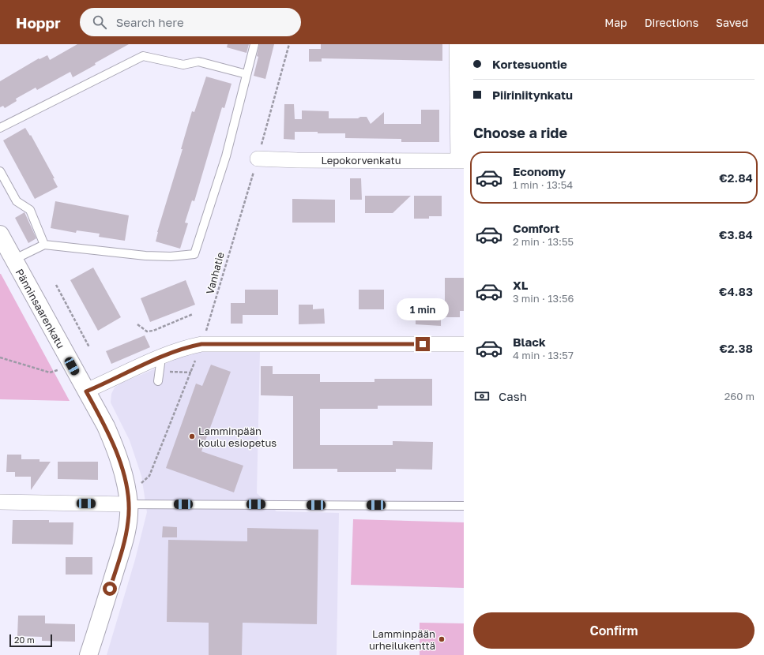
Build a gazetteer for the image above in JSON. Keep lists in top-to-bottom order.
{
  "streets": {
    "street": ["Lepokorvenkatu", "Pänninsaarenkatu"],
    "path": ["Vanhatie"]
  },
  "crossings": [
    ["Lepokorvenkatu", "Vanhatie"],
    ["Vanhatie", "Pänninsaarenkatu"]
  ],
  "places": ["Lamminpään koulu esiopetus", "Lamminpään urheilukenttä"],
  "scale_bar": "20 m",
  "page": {
    "header": "Hoppr",
    "search": "Search here",
    "nav": ["Map", "Directions", "Saved"],
    "banner": ["Kortesuontie", "Piiriniitynkatu"],
    "heading": "Choose a ride",
    "list": [
      {
        "name": "Economy",
        "note": "1 min · 13:54",
        "value": "€2.84"
      },
      {
        "name": "Comfort",
        "note": "2 min · 13:55",
        "value": "€3.84"
      },
      {
        "name": "XL",
        "note": "3 min · 13:56",
        "value": "€4.83"
      },
      {
        "name": "Black",
        "note": "4 min · 13:57",
        "value": "€2.38"
      }
    ],
    "bubble": "1 min",
    "pay": ["Cash", "260 m"],
    "buttons": "Confirm",
    "scale": "20 m"
  }
}
